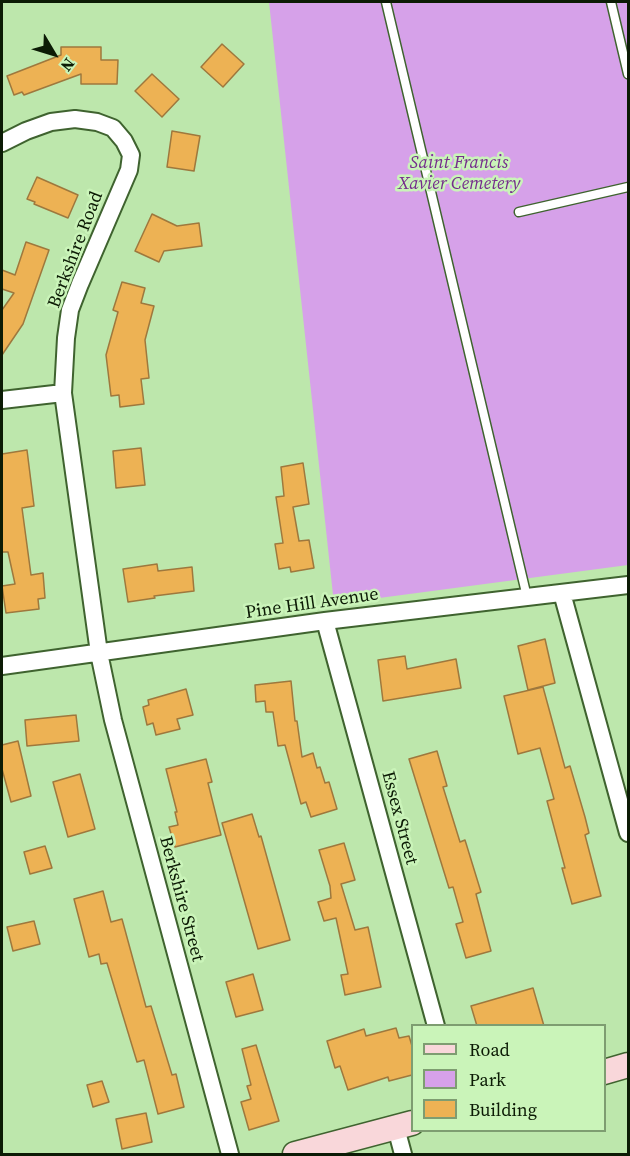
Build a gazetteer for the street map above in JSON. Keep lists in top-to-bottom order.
{
  "streets": {
    "street": [
      "Berkshire Road",
      "Pine Hill Avenue",
      "Essex Street",
      "Berkshire Street"
    ]
  },
  "crossings": [
    ["Berkshire Road", "Pine Hill Avenue"],
    ["Berkshire Road", "Berkshire Street"],
    ["Pine Hill Avenue", "Essex Street"],
    ["Pine Hill Avenue", "Berkshire Street"]
  ],
  "parks": ["Saint Francis Xavier Cemetery"],
  "legend": ["Road", "Park", "Building"],
  "north": "bottom right"
}
